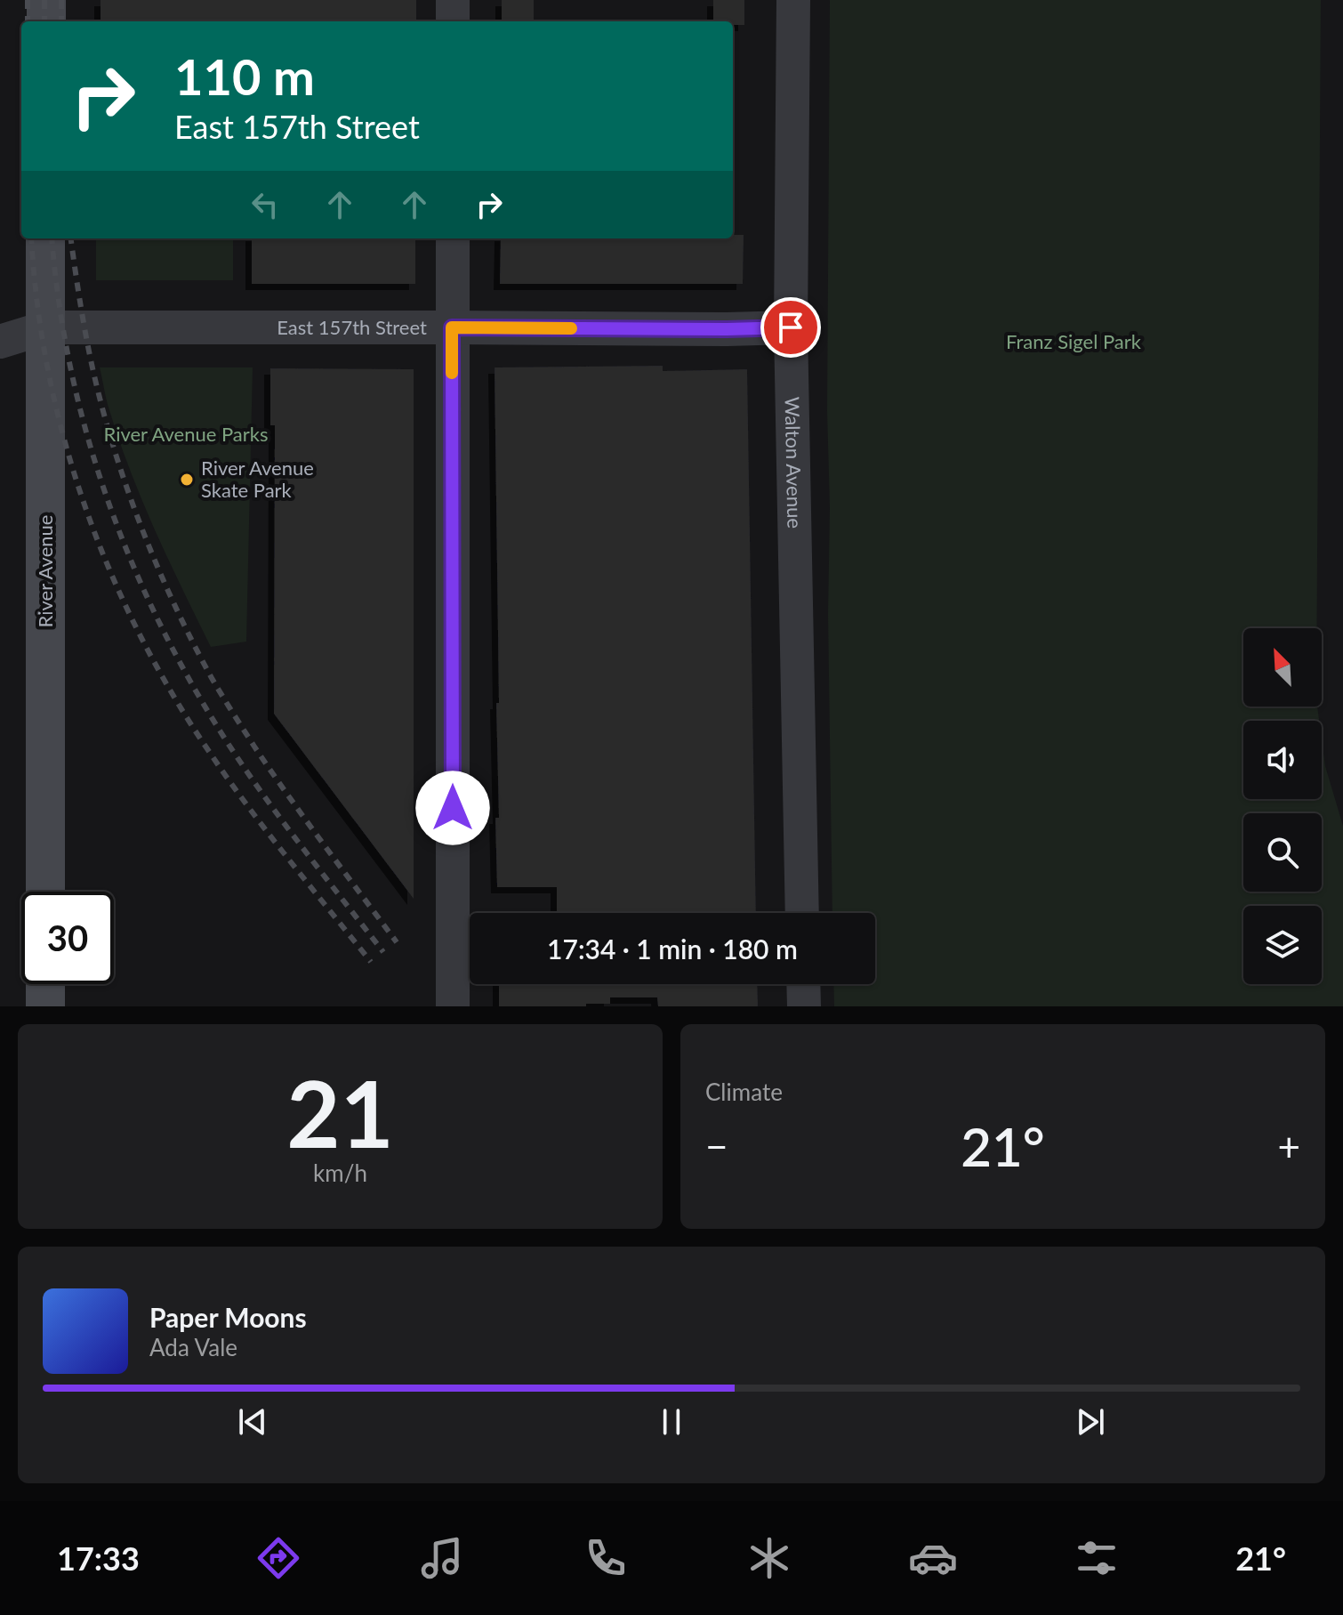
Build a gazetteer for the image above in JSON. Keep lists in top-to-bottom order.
{
  "streets": {
    "main road": ["River Avenue"],
    "street": ["East 157th Street", "Walton Avenue"]
  },
  "crossings": [
    ["East 157th Street", "Walton Avenue"],
    ["East 157th Street", "River Avenue"]
  ],
  "parks": ["Franz Sigel Park", "River Avenue Parks"],
  "places": ["River Avenue Skate Park"],
  "north": "top left",
  "page": {
    "turn": ["110 m", "East 157th Street"],
    "limit": "30",
    "trip": "17:34 · 1 min · 180 m",
    "tile": [
      ["21", "km/h"],
      "Climate"
    ],
    "heat": ["−", "21°", "+"],
    "song": ["Paper Moons", "Ada Vale"],
    "tabs": ["17:33", "21°"]
  }
}
